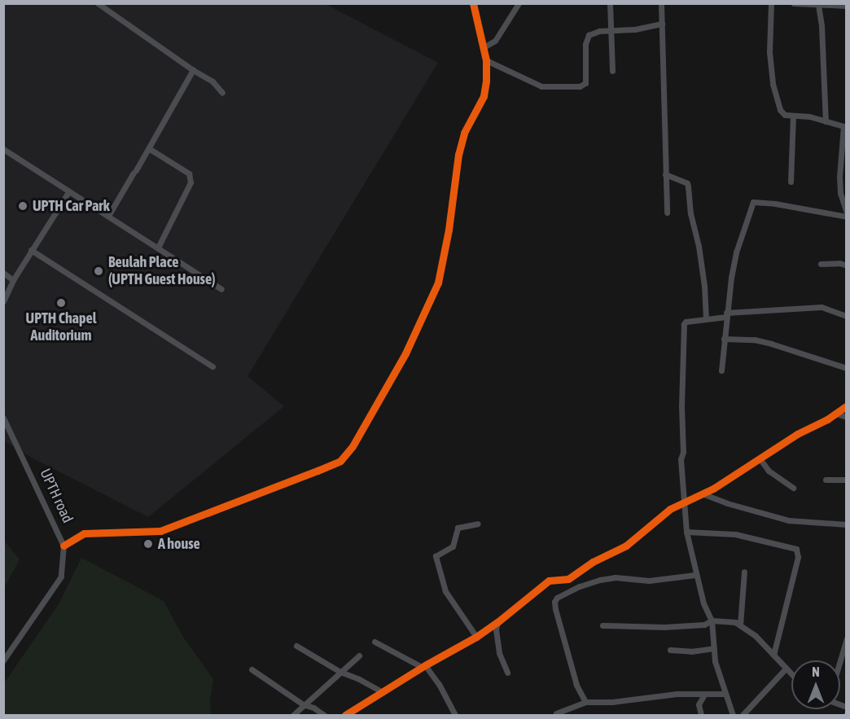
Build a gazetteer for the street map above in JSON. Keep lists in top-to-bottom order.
{
  "streets": {
    "street": ["UPTH road"]
  },
  "places": [
    "UPTH Car Park",
    "Beulah Place (UPTH Guest House)",
    "UPTH Chapel Auditorium",
    "A house"
  ],
  "north": "top"
}
